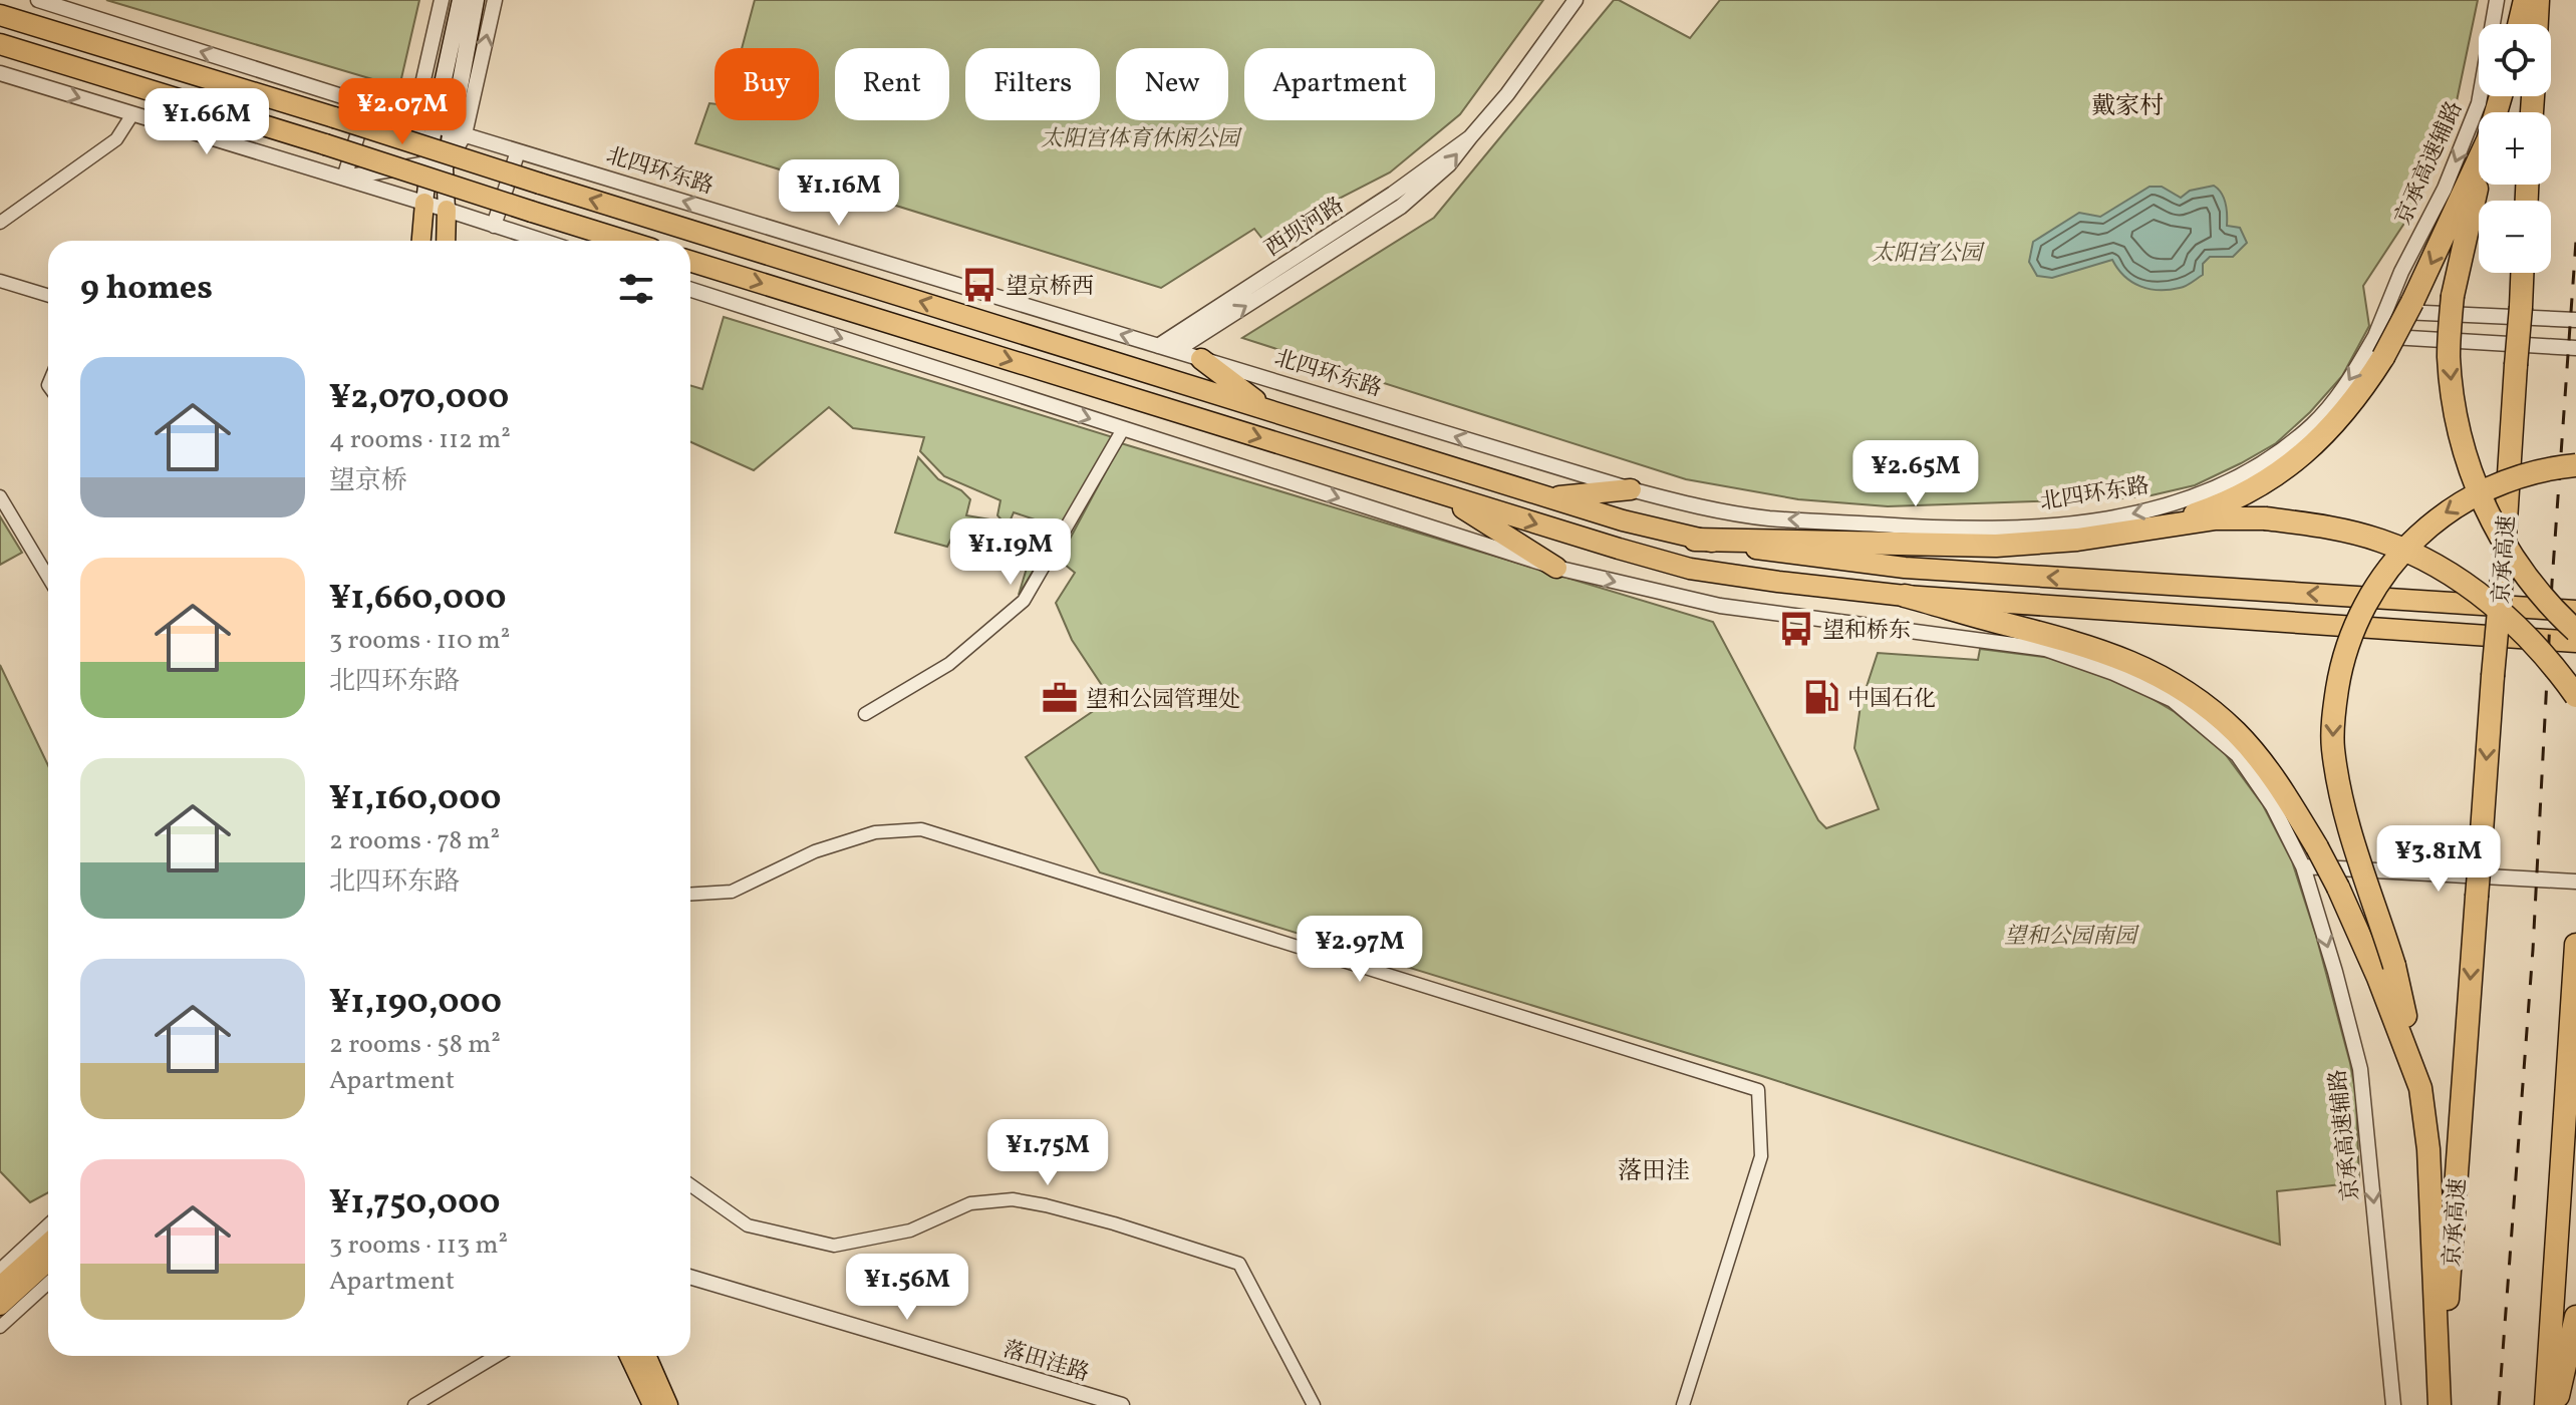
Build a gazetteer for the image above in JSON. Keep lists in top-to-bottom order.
{
  "streets": {
    "highway": ["京承高速"],
    "street": [
      "京承高速辅路",
      "北四环东路",
      "西坝河路",
      "落田洼路"
    ]
  },
  "crossings": [
    ["京承高速辅路", "北四环东路"],
    ["北四环东路", "西坝河路"]
  ],
  "one_way": ["京承高速辅路"],
  "districts": ["戴家村", "落田洼"],
  "parks": ["太阳宫体育休闲公园", "太阳宫公园", "望和公园南园"],
  "places": {
    "bus stop": ["望京桥西", "望和桥东"],
    "fuel station": ["中国石化"],
    "office": ["望和公园管理处"]
  },
  "page": {
    "map_buttons": ["+", "−"],
    "chip": [
      "Buy",
      "Rent",
      "Filters",
      "New",
      "Apartment"
    ],
    "price": [
      "¥2.07M",
      "¥1.66M",
      "¥1.16M",
      "¥2.65M",
      "¥1.19M",
      "¥3.81M",
      "¥2.97M",
      "¥1.75M",
      "¥1.56M"
    ],
    "heading": "9 homes",
    "list": [
      {
        "name": "¥2,070,000",
        "note": "4 rooms · 112 m² · 望京桥"
      },
      {
        "name": "¥1,660,000",
        "note": "3 rooms · 110 m² · 北四环东路"
      },
      {
        "name": "¥1,160,000",
        "note": "2 rooms · 78 m² · 北四环东路"
      },
      {
        "name": "¥1,190,000",
        "note": "2 rooms · 58 m² · Apartment"
      },
      {
        "name": "¥1,750,000",
        "note": "3 rooms · 113 m² · Apartment"
      }
    ]
  }
}
